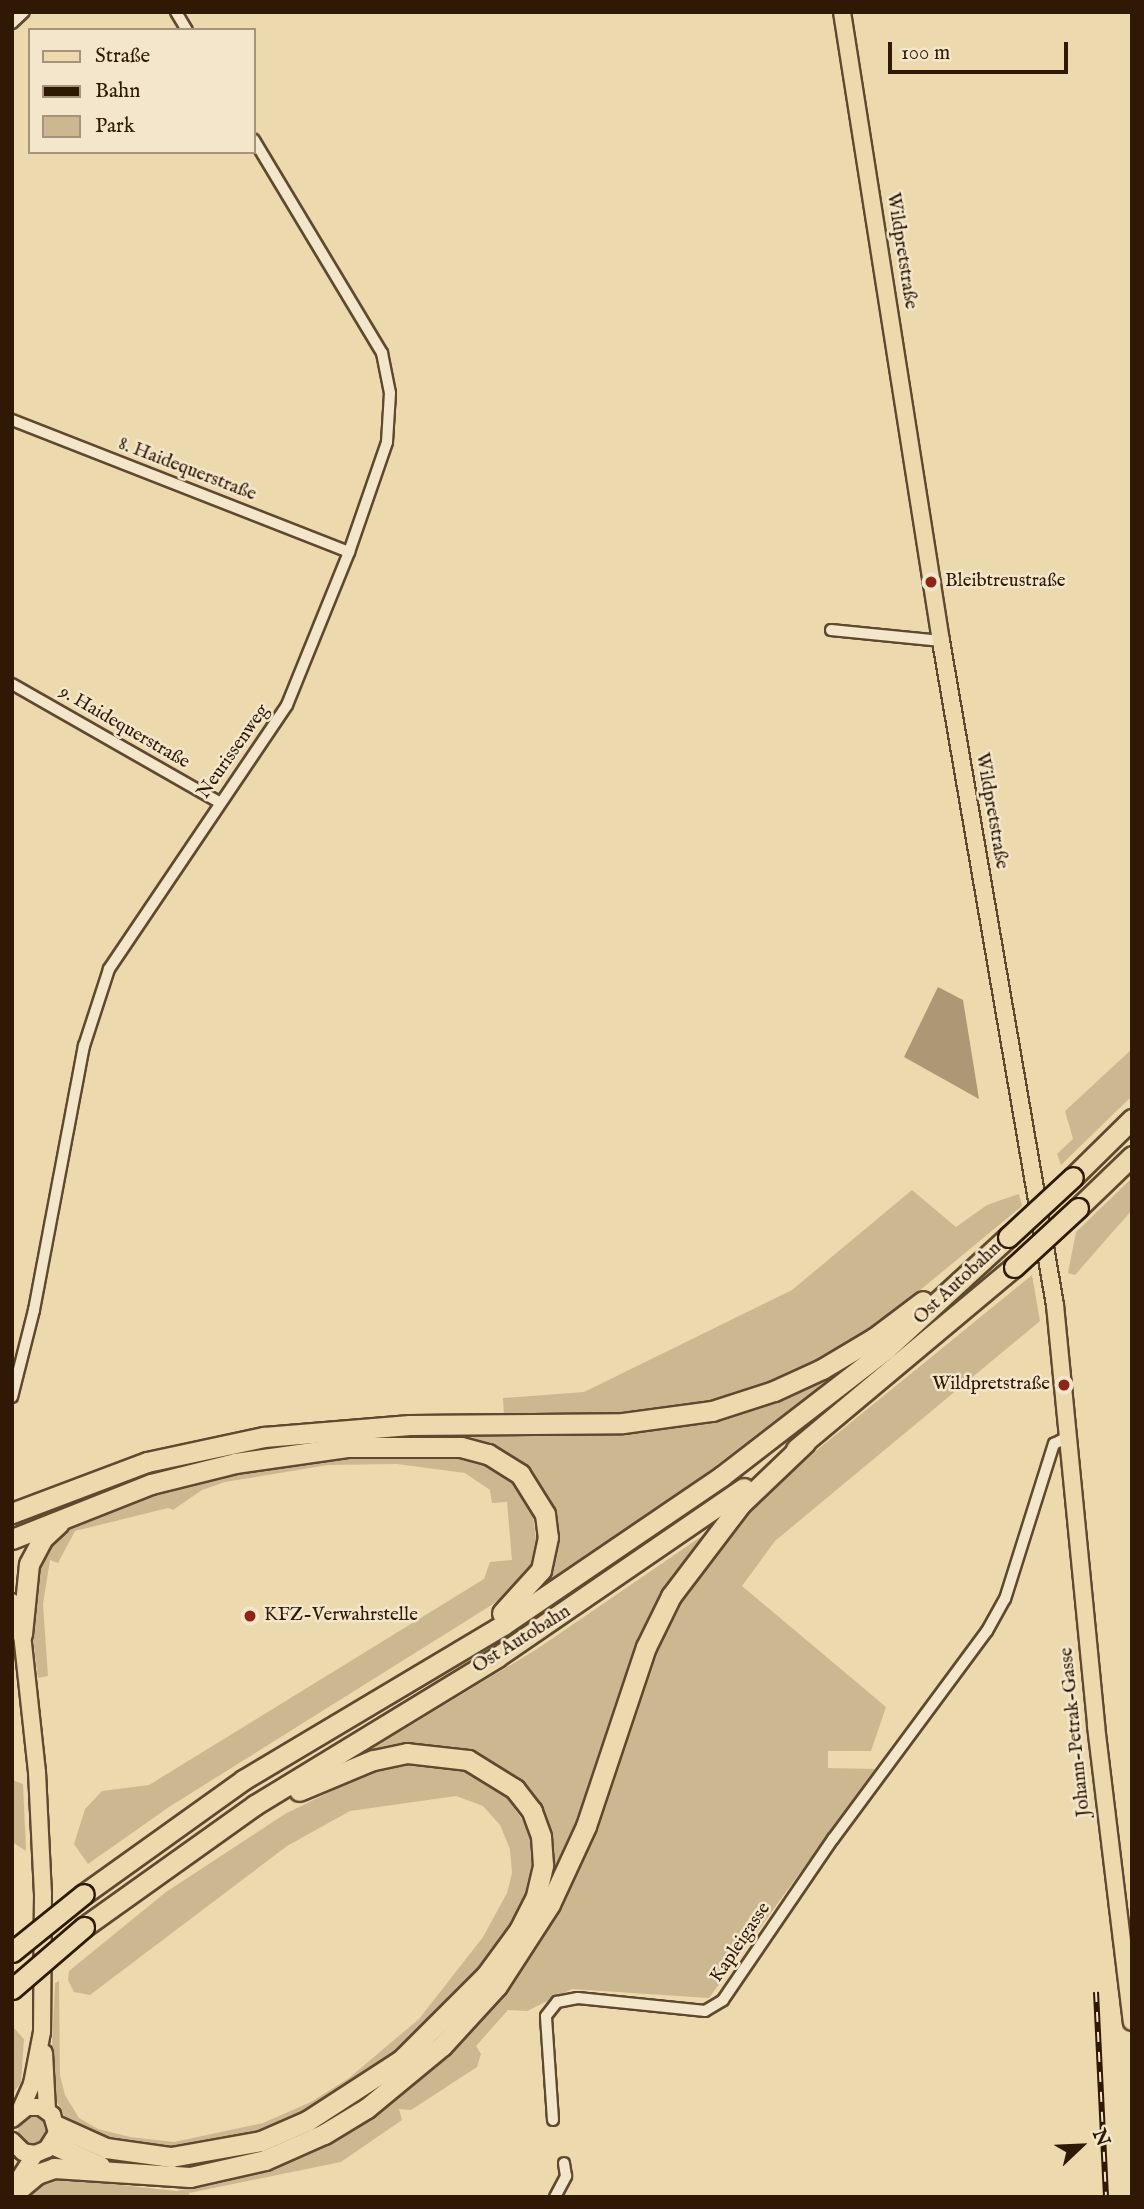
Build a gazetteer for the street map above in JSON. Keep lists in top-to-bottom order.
{
  "streets": {
    "highway": ["Ost Autobahn"],
    "main road": ["Wildpretstraße", "Johann-Petrak-Gasse"],
    "street": [
      "8. Haidequerstraße",
      "9. Haidequerstraße",
      "Neurissenweg",
      "Kapleigasse"
    ]
  },
  "crossings": [
    ["Wildpretstraße", "Johann-Petrak-Gasse"],
    ["Wildpretstraße", "Kapleigasse"],
    ["8. Haidequerstraße", "Neurissenweg"],
    ["9. Haidequerstraße", "Neurissenweg"],
    ["Johann-Petrak-Gasse", "Kapleigasse"]
  ],
  "places": ["Bleibtreustraße", "Wildpretstraße", "KFZ-Verwahrstelle"],
  "legend": ["Straße", "Bahn", "Park"],
  "scale_bar": "100 m",
  "north": "top right"
}
